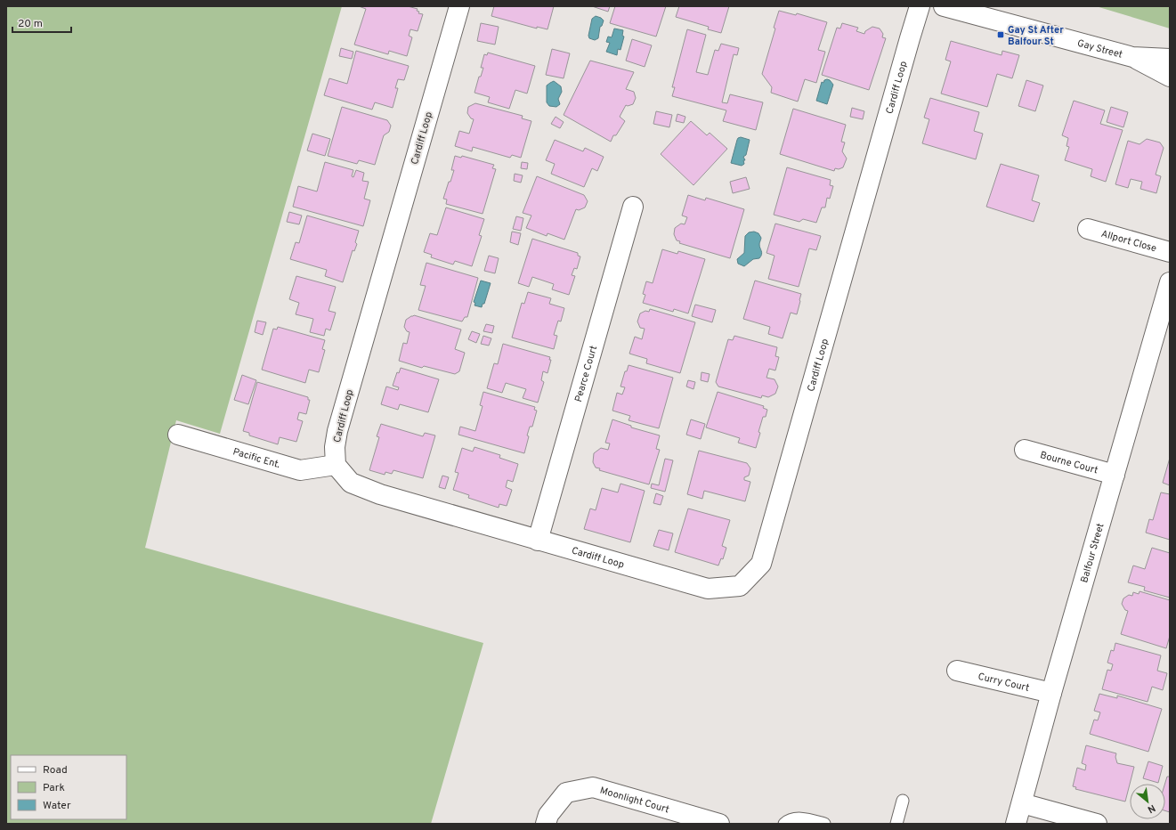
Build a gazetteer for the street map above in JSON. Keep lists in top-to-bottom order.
{
  "streets": {
    "street": [
      "Gay Street",
      "Cardiff Loop",
      "Allport Close",
      "Pearce Court",
      "Pacific Ent.",
      "Bourne Court",
      "Balfour Street",
      "Curry Court",
      "Moonlight Court"
    ]
  },
  "crossings": [
    ["Cardiff Loop", "Pearce Court"],
    ["Cardiff Loop", "Pacific Ent."],
    ["Bourne Court", "Balfour Street"],
    ["Balfour Street", "Curry Court"]
  ],
  "places": {
    "transit": ["Gay St After Balfour St"]
  },
  "legend": ["Road", "Park", "Water"],
  "scale_bar": "20 m",
  "north": "bottom right"
}
